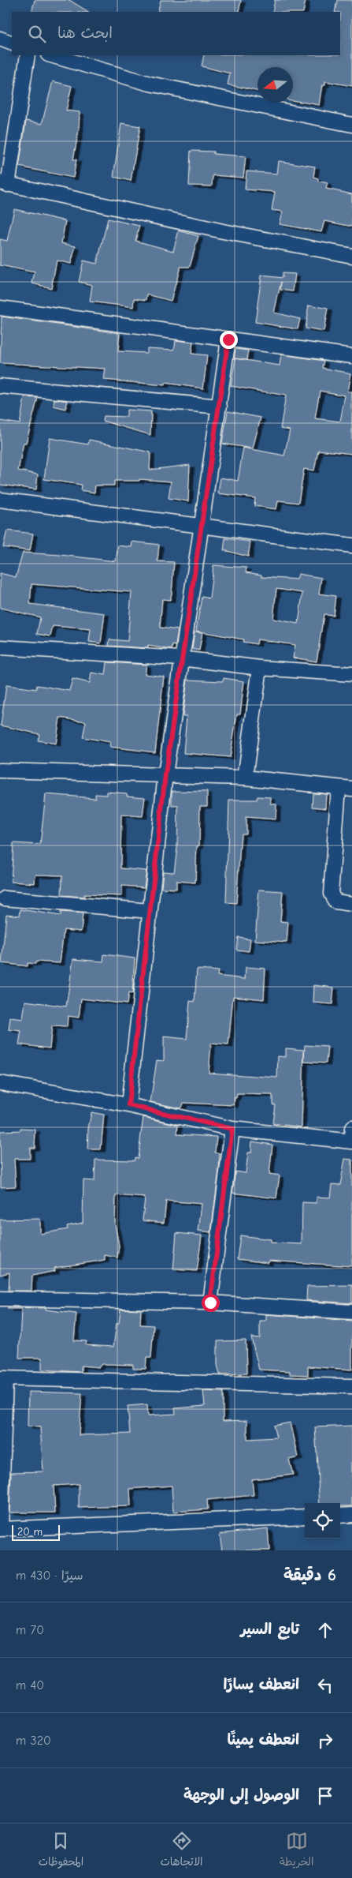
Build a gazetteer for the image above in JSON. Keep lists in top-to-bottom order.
{
  "scale_bar": "20 m",
  "north": "left",
  "page": {
    "search": "ابحث هنا",
    "scale": "20 m",
    "heading": ["6 دقيقة", "سيرًا · 430 m"],
    "list": [
      ["تابع السير", "70 m"],
      ["انعطف يسارًا", "40 m"],
      ["انعطف يمينًا", "320 m"],
      "الوصول إلى الوجهة"
    ],
    "nav": ["الخريطة", "الاتجاهات", "المحفوظات"]
  }
}
